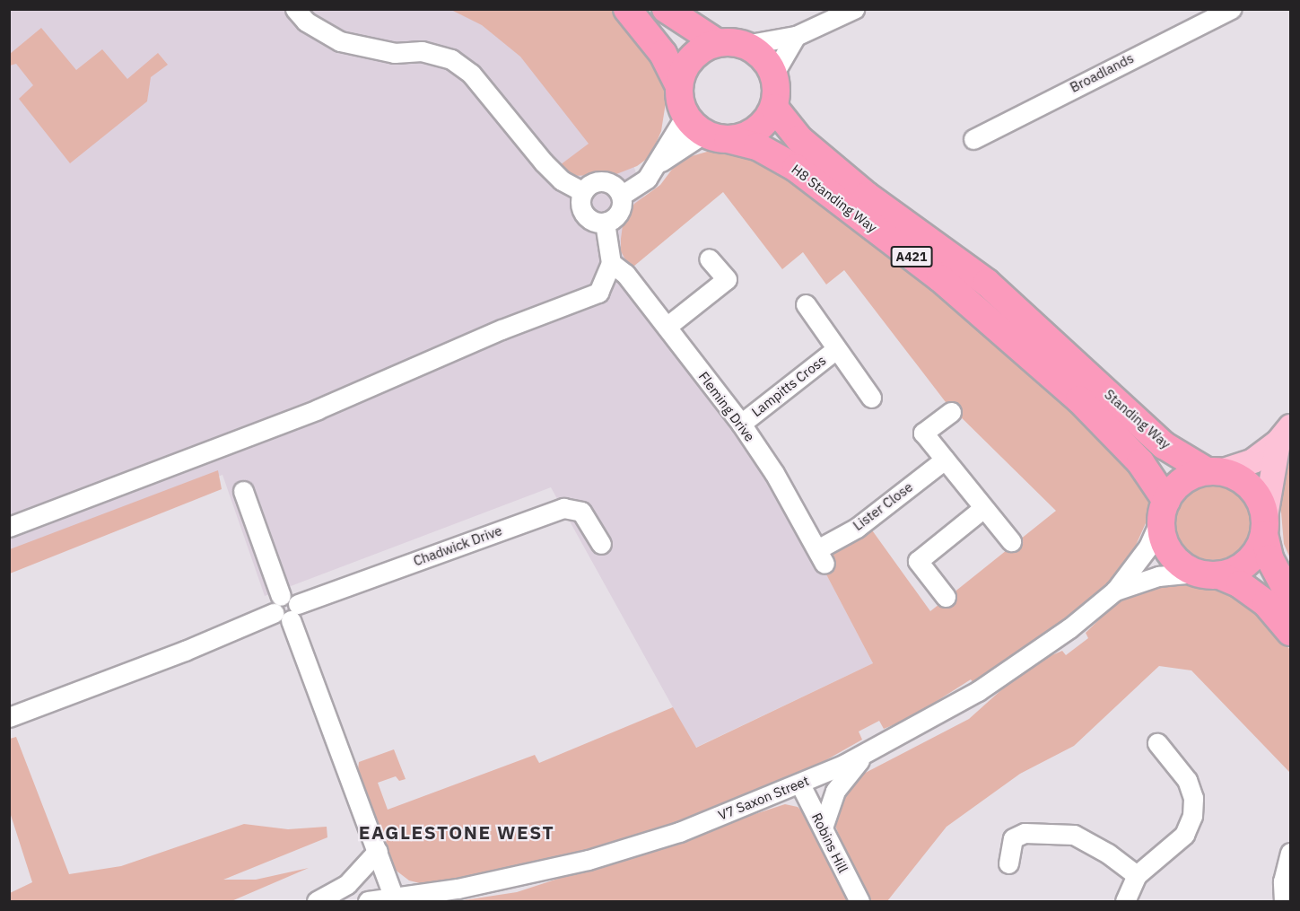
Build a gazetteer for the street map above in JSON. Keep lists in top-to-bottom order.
{
  "streets": {
    "highway": ["H8 Standing Way", "A421", "Standing Way"],
    "street": [
      "Broadlands",
      "Lampitts Cross",
      "Fleming Drive",
      "Lister Close",
      "Chadwick Drive",
      "V7 Saxon Street",
      "Robins Hill"
    ]
  },
  "crossings": [
    ["H8 Standing Way", "Standing Way"],
    ["A421", "Standing Way"],
    ["A421", "V7 Saxon Street"],
    ["Lampitts Cross", "Fleming Drive"],
    ["Fleming Drive", "Lister Close"],
    ["Standing Way", "V7 Saxon Street"],
    ["V7 Saxon Street", "Robins Hill"]
  ],
  "districts": ["EAGLESTONE WEST"]
}
